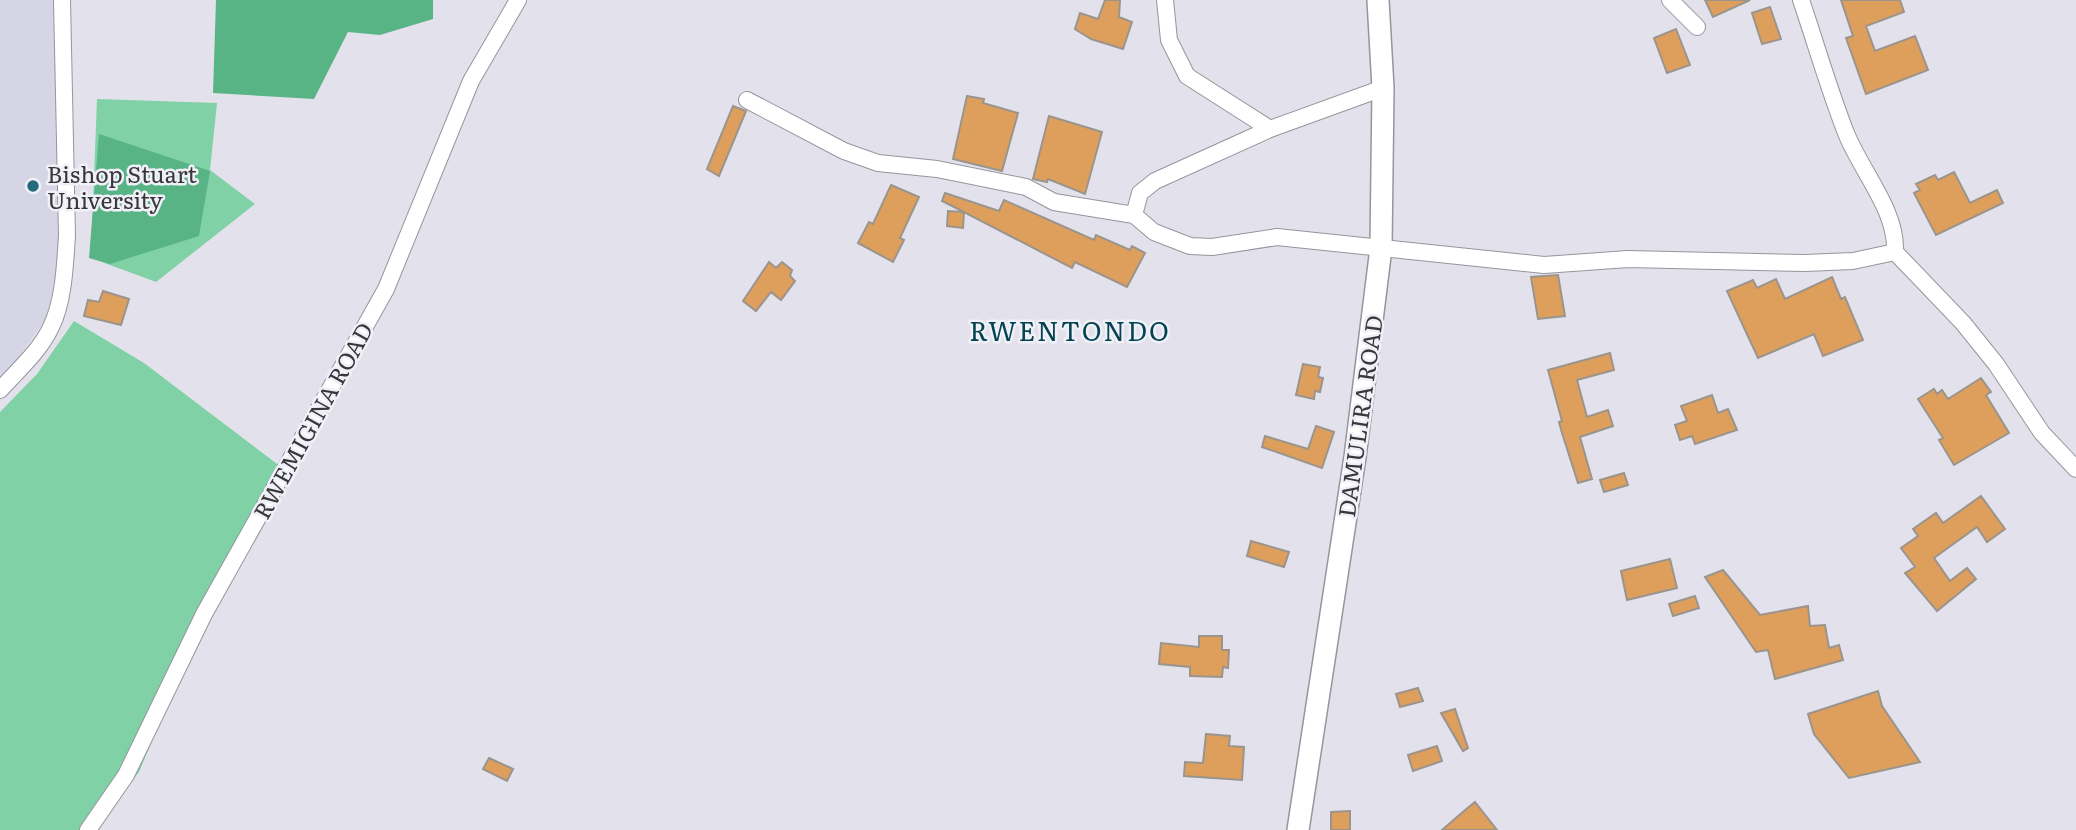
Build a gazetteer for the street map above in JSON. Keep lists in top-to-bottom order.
{
  "streets": {
    "street": ["DAMULIRA ROAD", "RWEMIGINA ROAD"]
  },
  "districts": ["RWENTONDO"],
  "places": ["Bishop Stuart University"]
}
